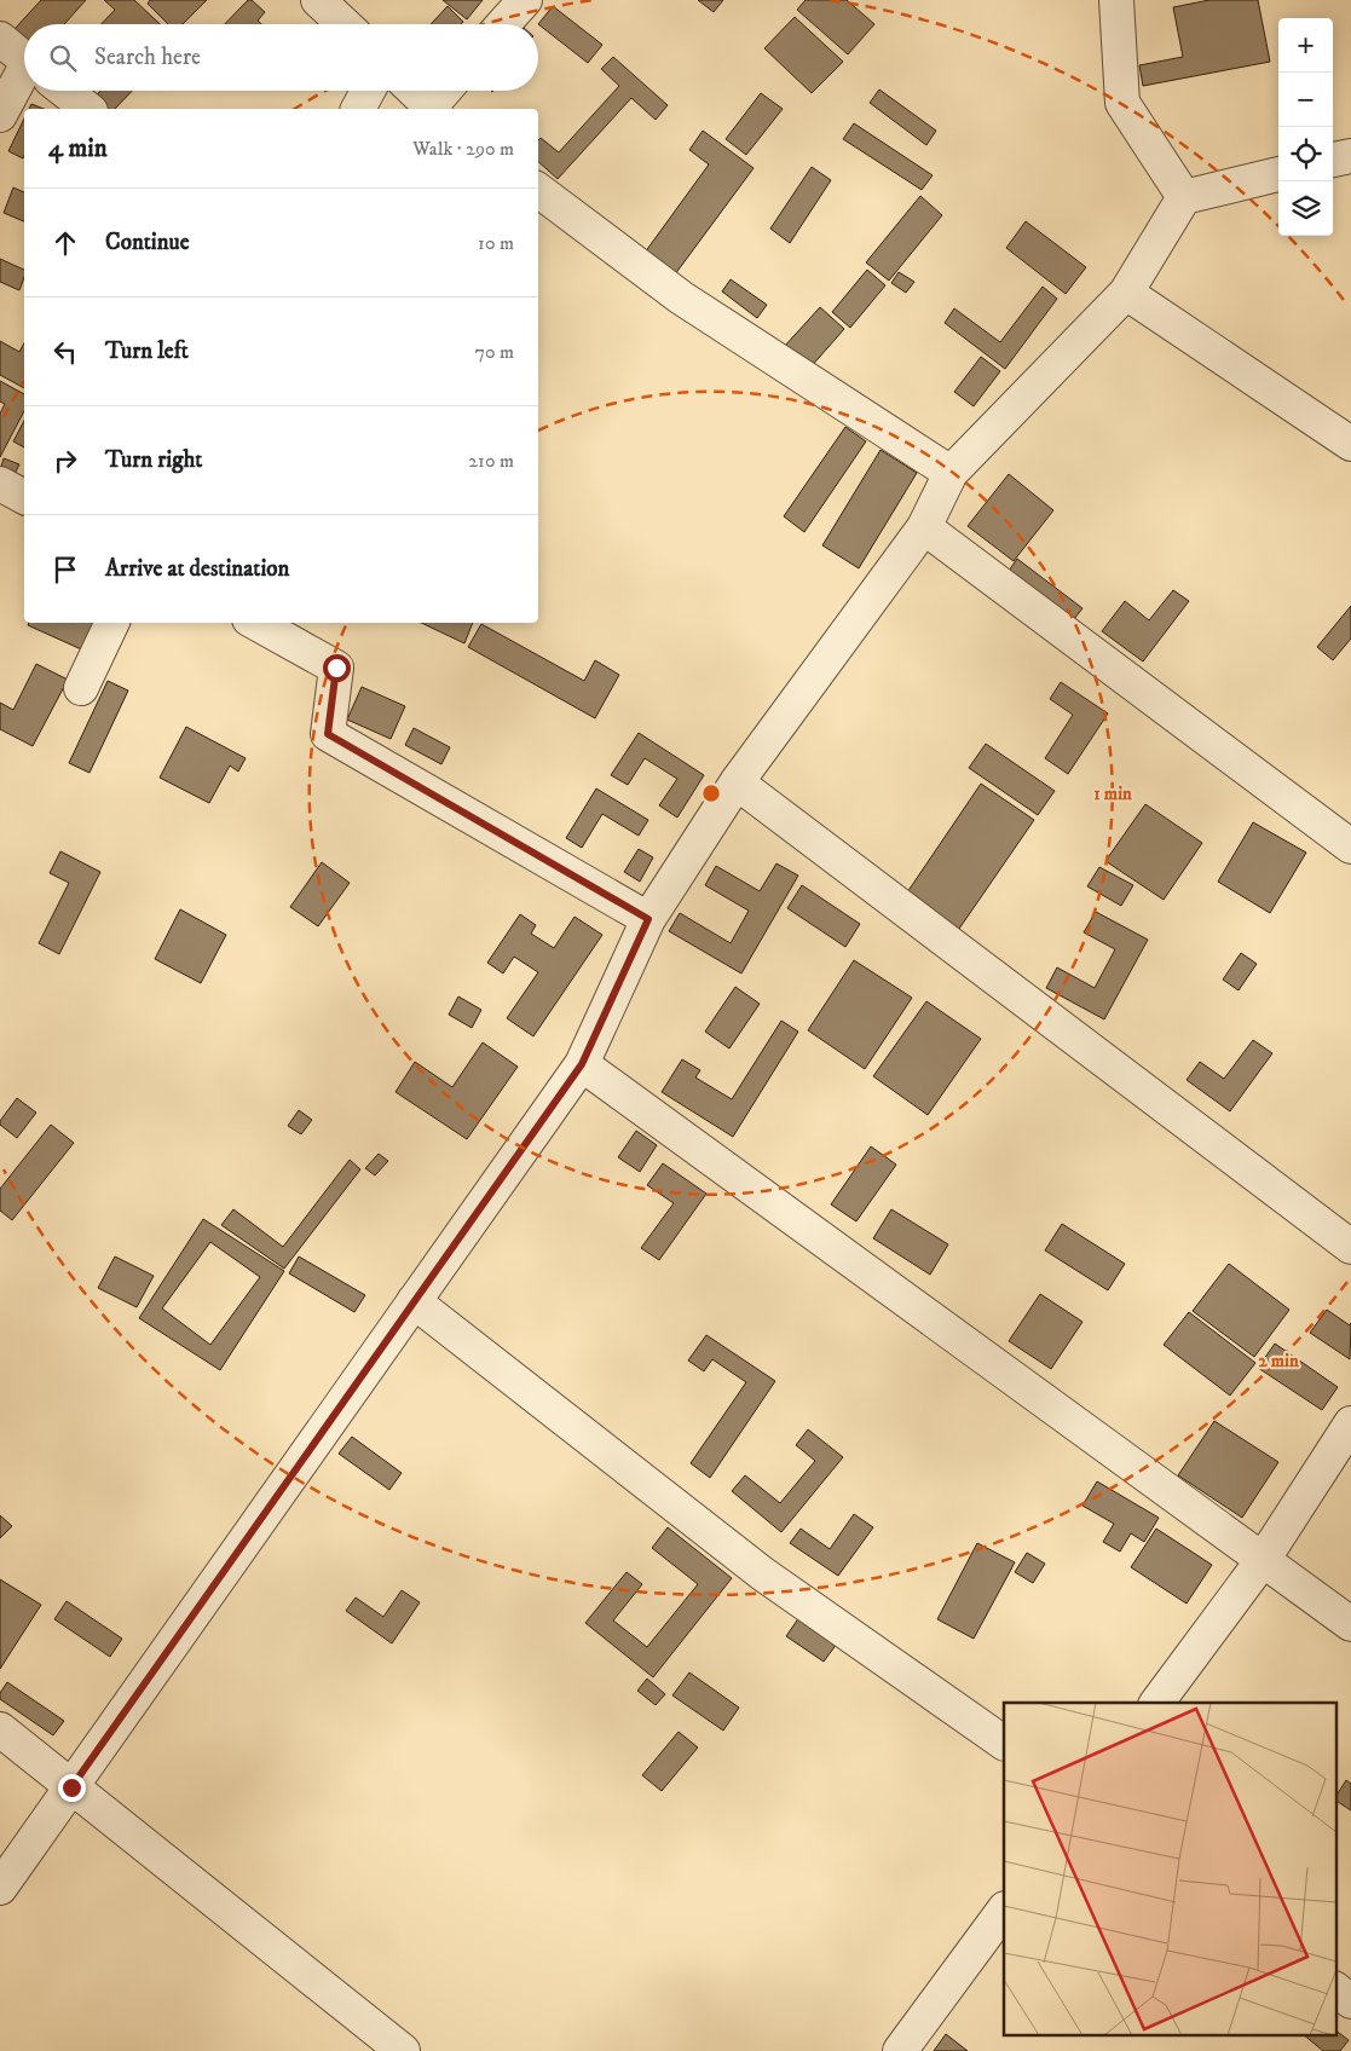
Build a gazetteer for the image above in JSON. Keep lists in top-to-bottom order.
{
  "page": {
    "map_buttons": ["+", "−"],
    "search": "Search here",
    "heading": ["4 min", "Walk · 290 m"],
    "list": [
      ["Continue", "10 m"],
      ["Turn left", "70 m"],
      ["Turn right", "210 m"],
      "Arrive at destination"
    ]
  },
  "rings": ["1 min", "2 min"]
}
